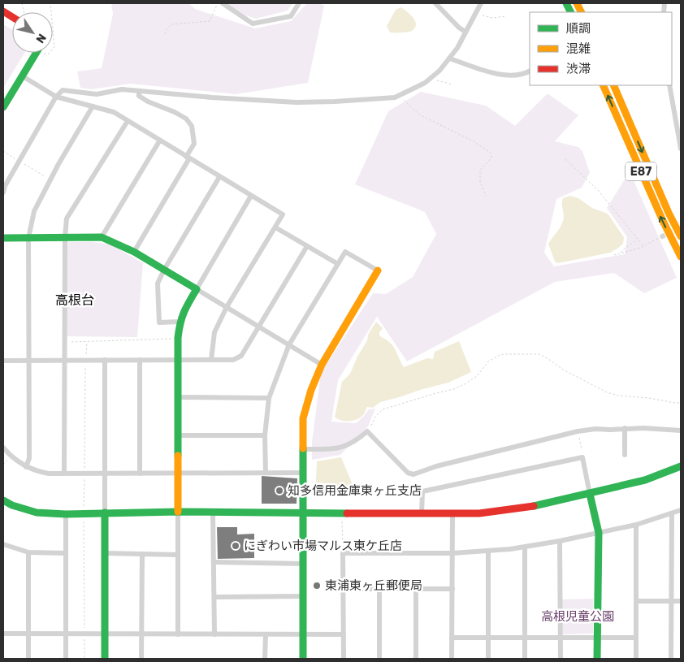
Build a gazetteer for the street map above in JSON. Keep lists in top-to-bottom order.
{
  "streets": {
    "main road": ["E87"]
  },
  "districts": ["高根台"],
  "parks": ["高根児童公園"],
  "places": ["知多信用金庫東ヶ丘支店", "にぎわい市場マルス東ケ丘店", "東浦東ヶ丘郵便局"],
  "legend": ["順調", "混雑", "渋滞"],
  "north": "bottom right"
}
